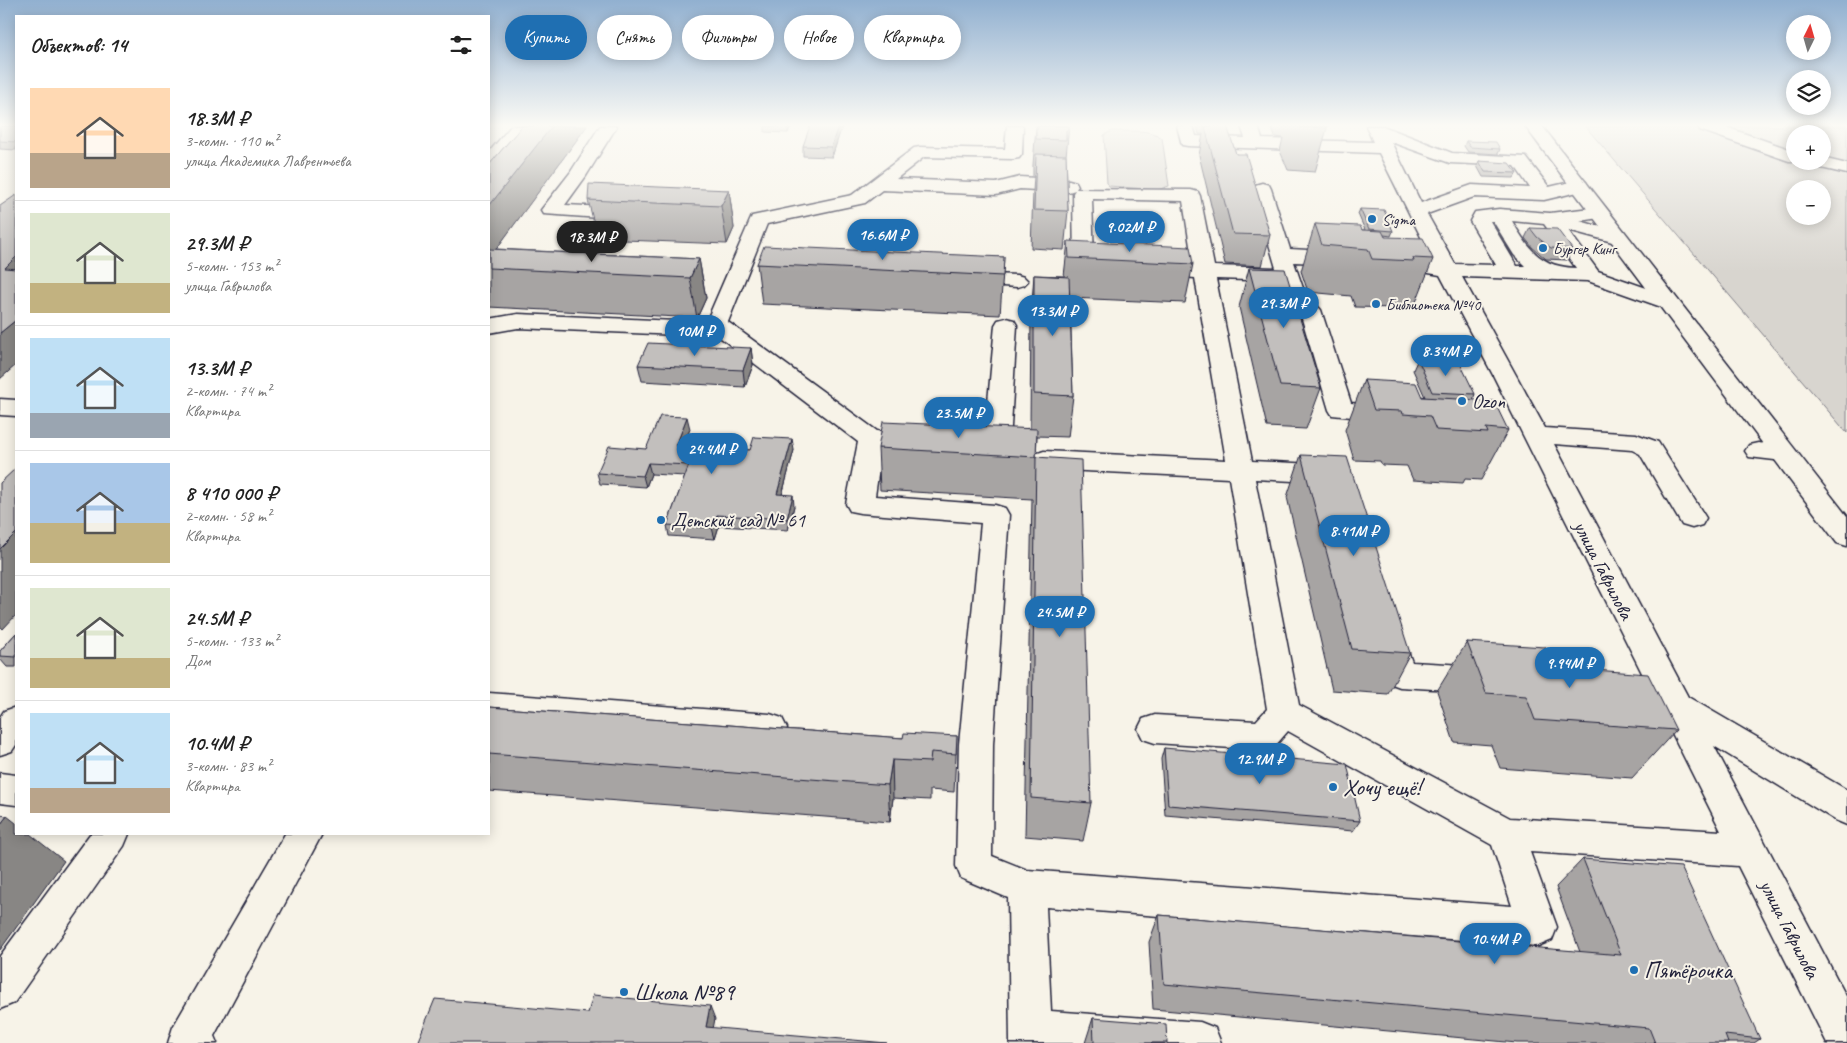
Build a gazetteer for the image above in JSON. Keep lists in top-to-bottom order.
{
  "streets": {
    "street": ["улица Гаврилова"]
  },
  "places": [
    "Sigma",
    "Бургер Кинг",
    "Библиотека №40",
    "Ozon",
    "Детский сад № 61",
    "Хочу ещё!",
    "Пятёрочка",
    "Школа №89"
  ],
  "north": "top",
  "page": {
    "map_buttons": ["+", "−"],
    "chip": [
      "Купить",
      "Снять",
      "Фильтры",
      "Новое",
      "Квартира"
    ],
    "heading": "Объектов: 14",
    "list": [
      {
        "name": "18.3M ₽",
        "note": "3-комн. · 110 m² · улица Академика Лаврентьева"
      },
      {
        "name": "29.3M ₽",
        "note": "5-комн. · 153 m² · улица Гаврилова"
      },
      {
        "name": "13.3M ₽",
        "note": "2-комн. · 74 m² · Квартира"
      },
      {
        "name": "8 410 000 ₽",
        "note": "2-комн. · 58 m² · Квартира"
      },
      {
        "name": "24.5M ₽",
        "note": "5-комн. · 133 m² · Дом"
      },
      {
        "name": "10.4M ₽",
        "note": "3-комн. · 83 m² · Квартира"
      }
    ],
    "price": [
      "9.02M ₽",
      "16.6M ₽",
      "18.3M ₽",
      "29.3M ₽",
      "13.3M ₽",
      "10M ₽",
      "8.34M ₽",
      "23.5M ₽",
      "24.4M ₽",
      "8.41M ₽",
      "24.5M ₽",
      "9.94M ₽",
      "12.9M ₽",
      "10.4M ₽"
    ]
  }
}
